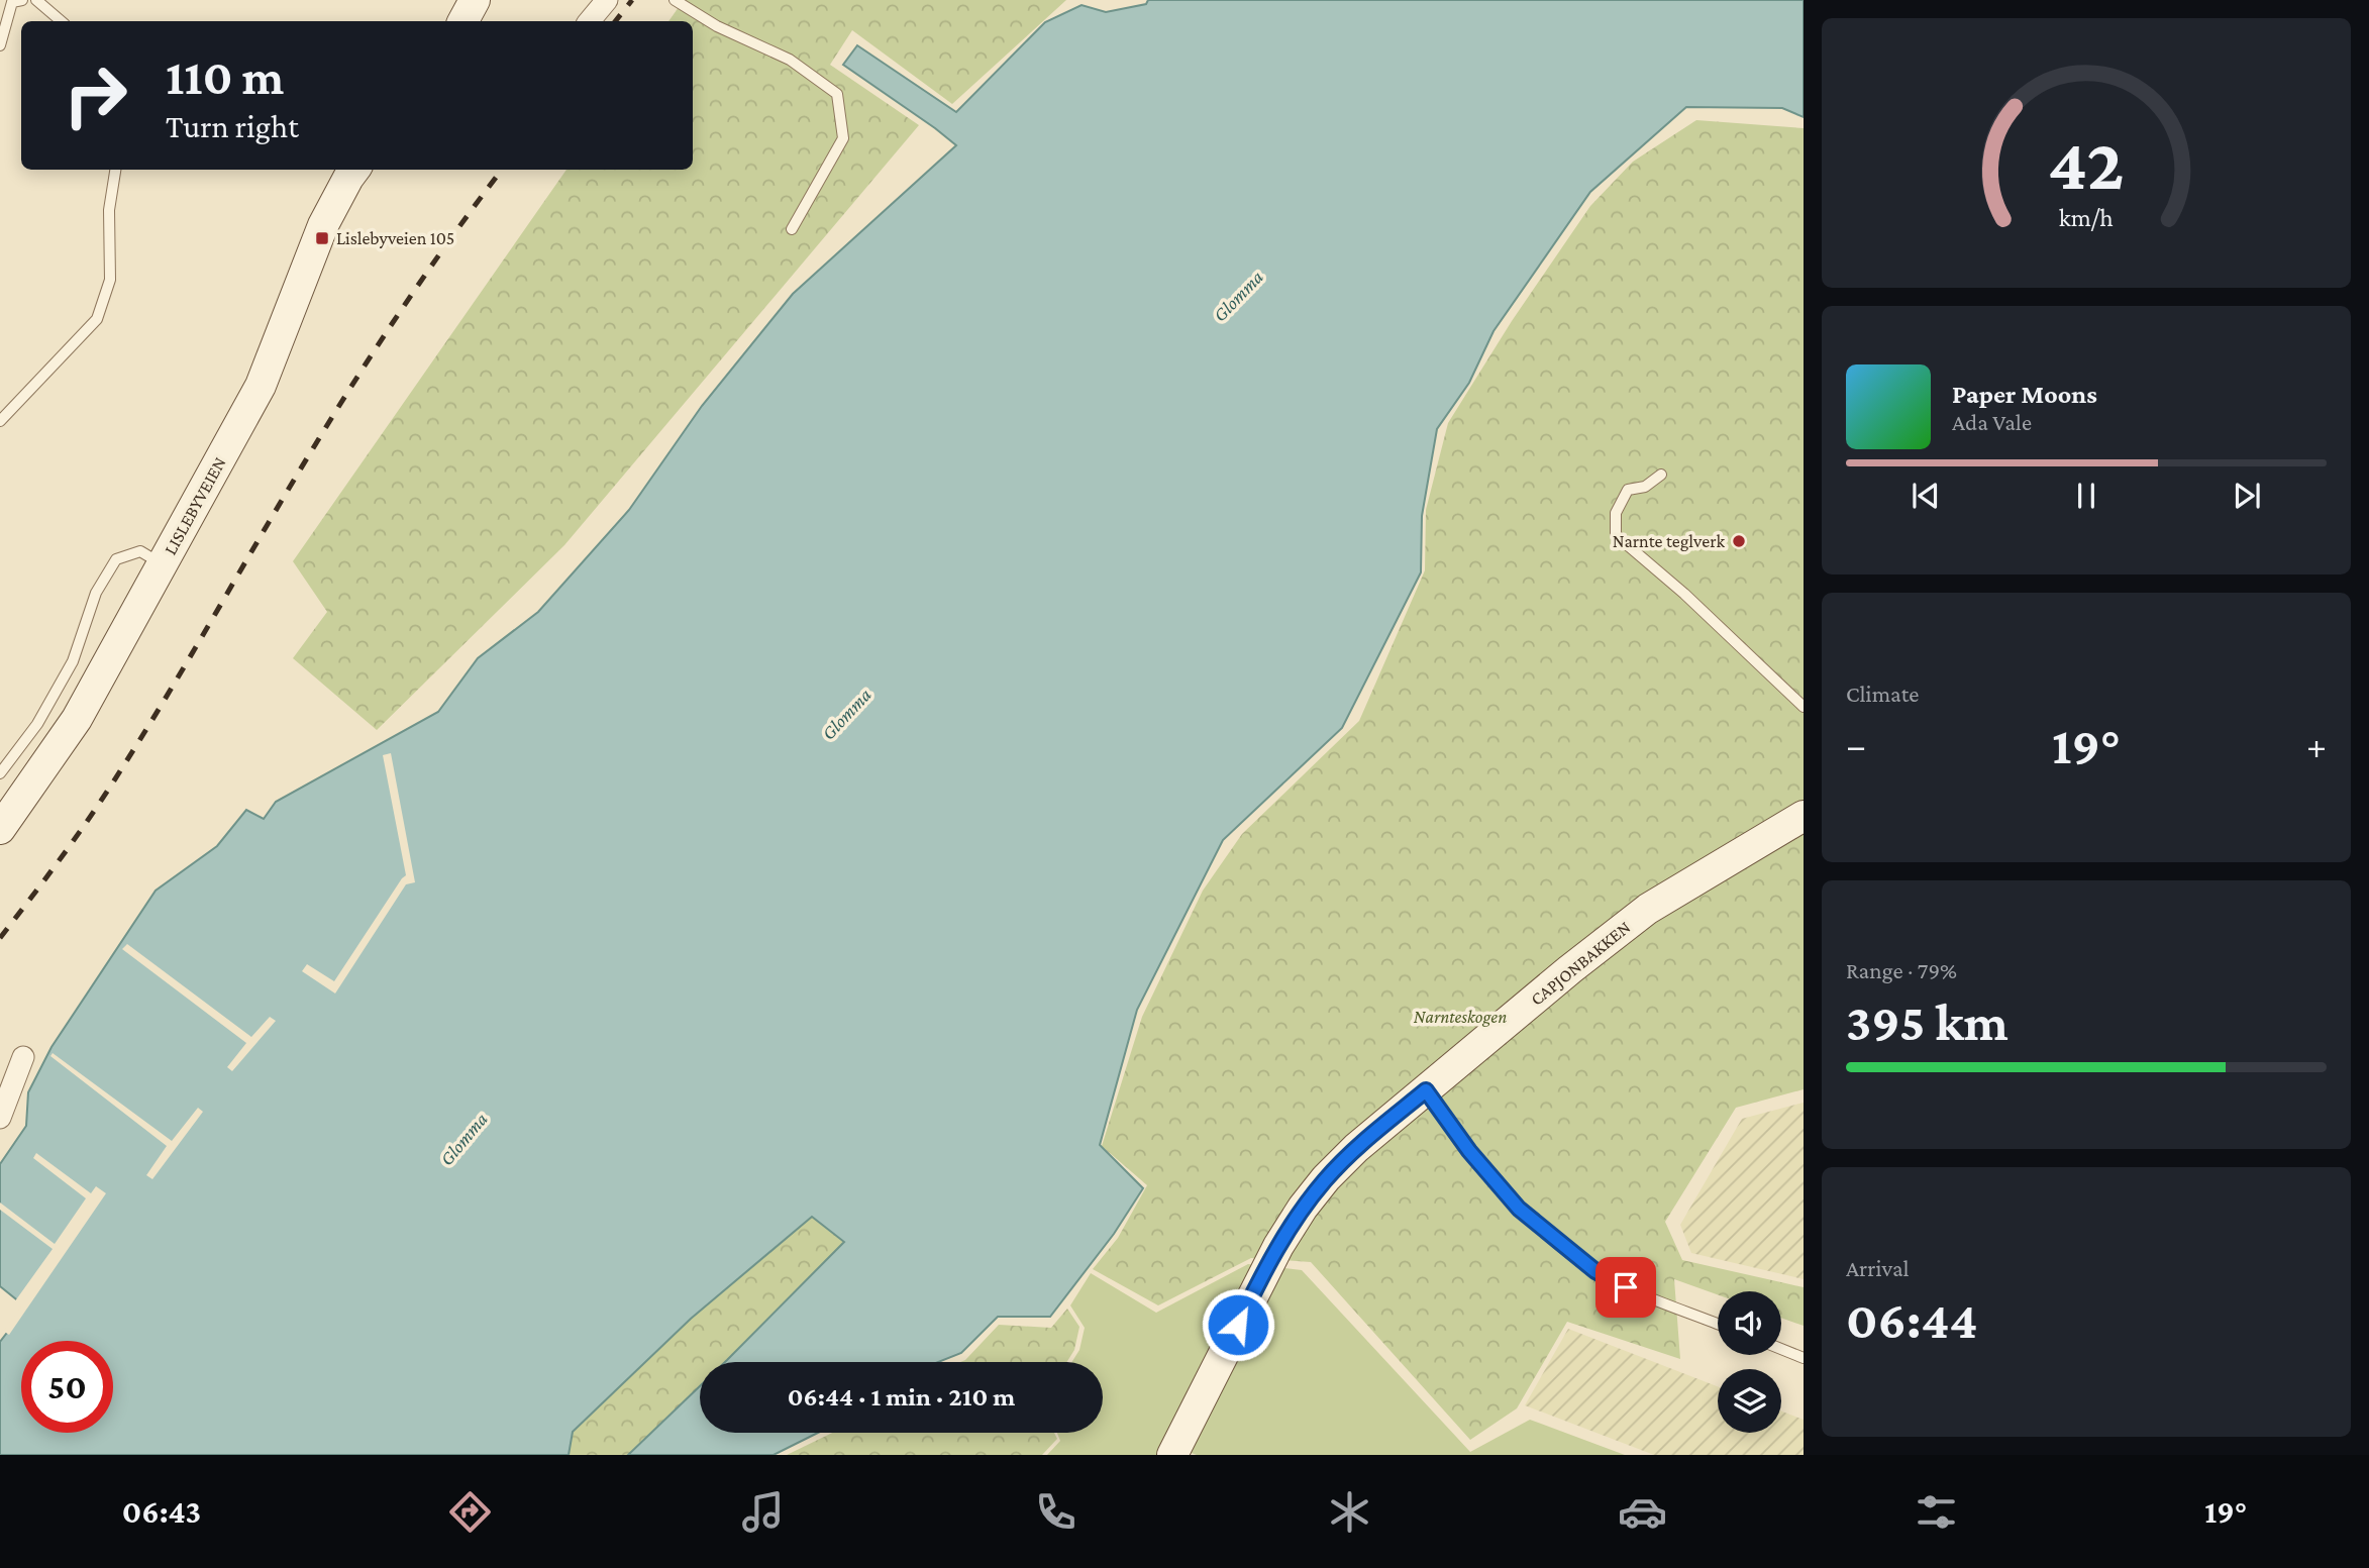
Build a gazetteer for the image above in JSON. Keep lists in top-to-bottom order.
{
  "streets": {
    "main road": ["LISLEBYVEIEN", "CAPJONBAKKEN"]
  },
  "water": ["Glomma"],
  "parks": ["Narnteskogen"],
  "places": {
    "transit": ["Lislebyveien 105"],
    "other": ["Narnte teglverk"]
  },
  "page": {
    "turn": ["110 m", "Turn right"],
    "song": ["Paper Moons", "Ada Vale"],
    "tile": [
      "Climate",
      ["Range · 79%", "395 km"],
      ["Arrival", "06:44"]
    ],
    "heat": ["−", "19°", "+"],
    "limit": "50",
    "trip": "06:44 · 1 min · 210 m",
    "tabs": ["06:43", "19°"],
    "gauge": ["42", "km/h"]
  }
}
